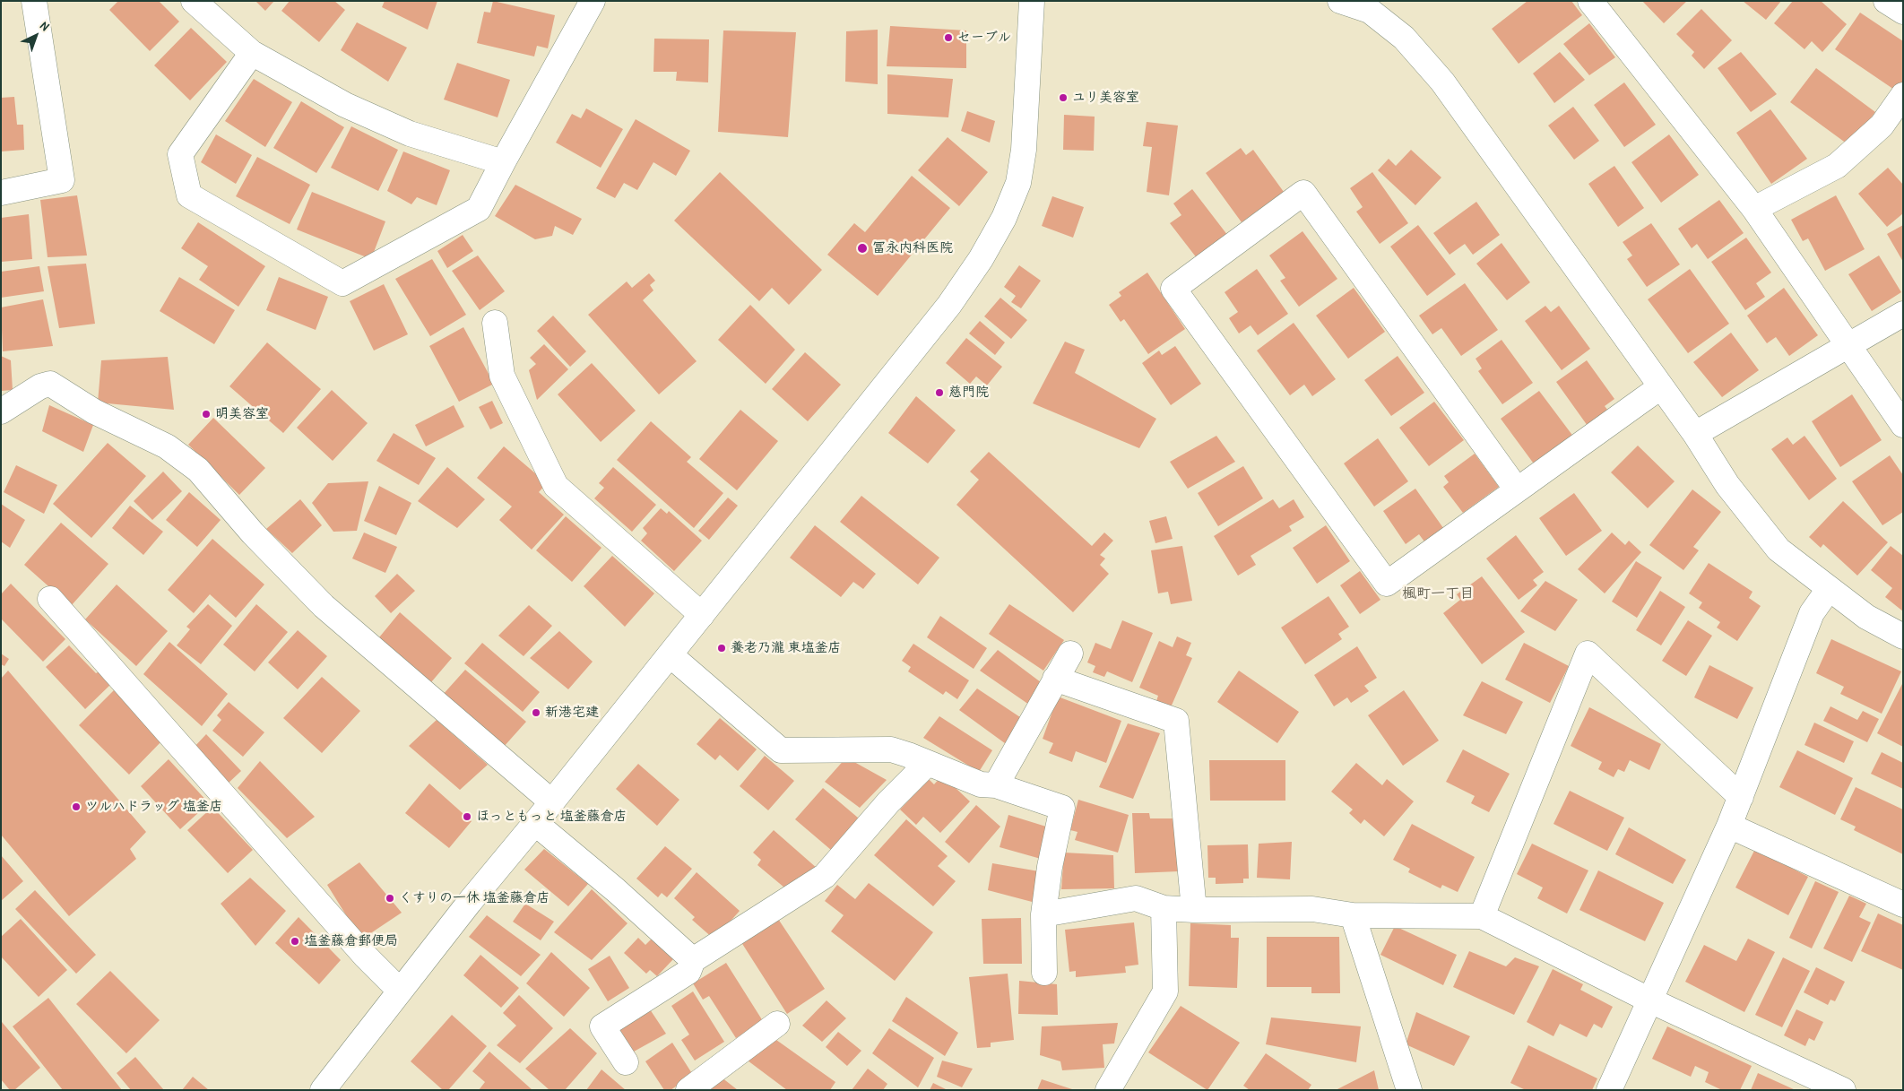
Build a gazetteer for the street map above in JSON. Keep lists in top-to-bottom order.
{
  "districts": ["楓町一丁目"],
  "places": [
    "セーブル",
    "ユリ美容室",
    "冨永内科医院",
    "慈門院",
    "明美容室",
    "養老乃瀧 東塩釜店",
    "新港宅建",
    "ツルハドラッグ 塩釜店",
    "ほっともっと 塩釜藤倉店",
    "くすりの一休 塩釜藤倉店",
    "塩釜藤倉郵便局"
  ],
  "north": "top right"
}
